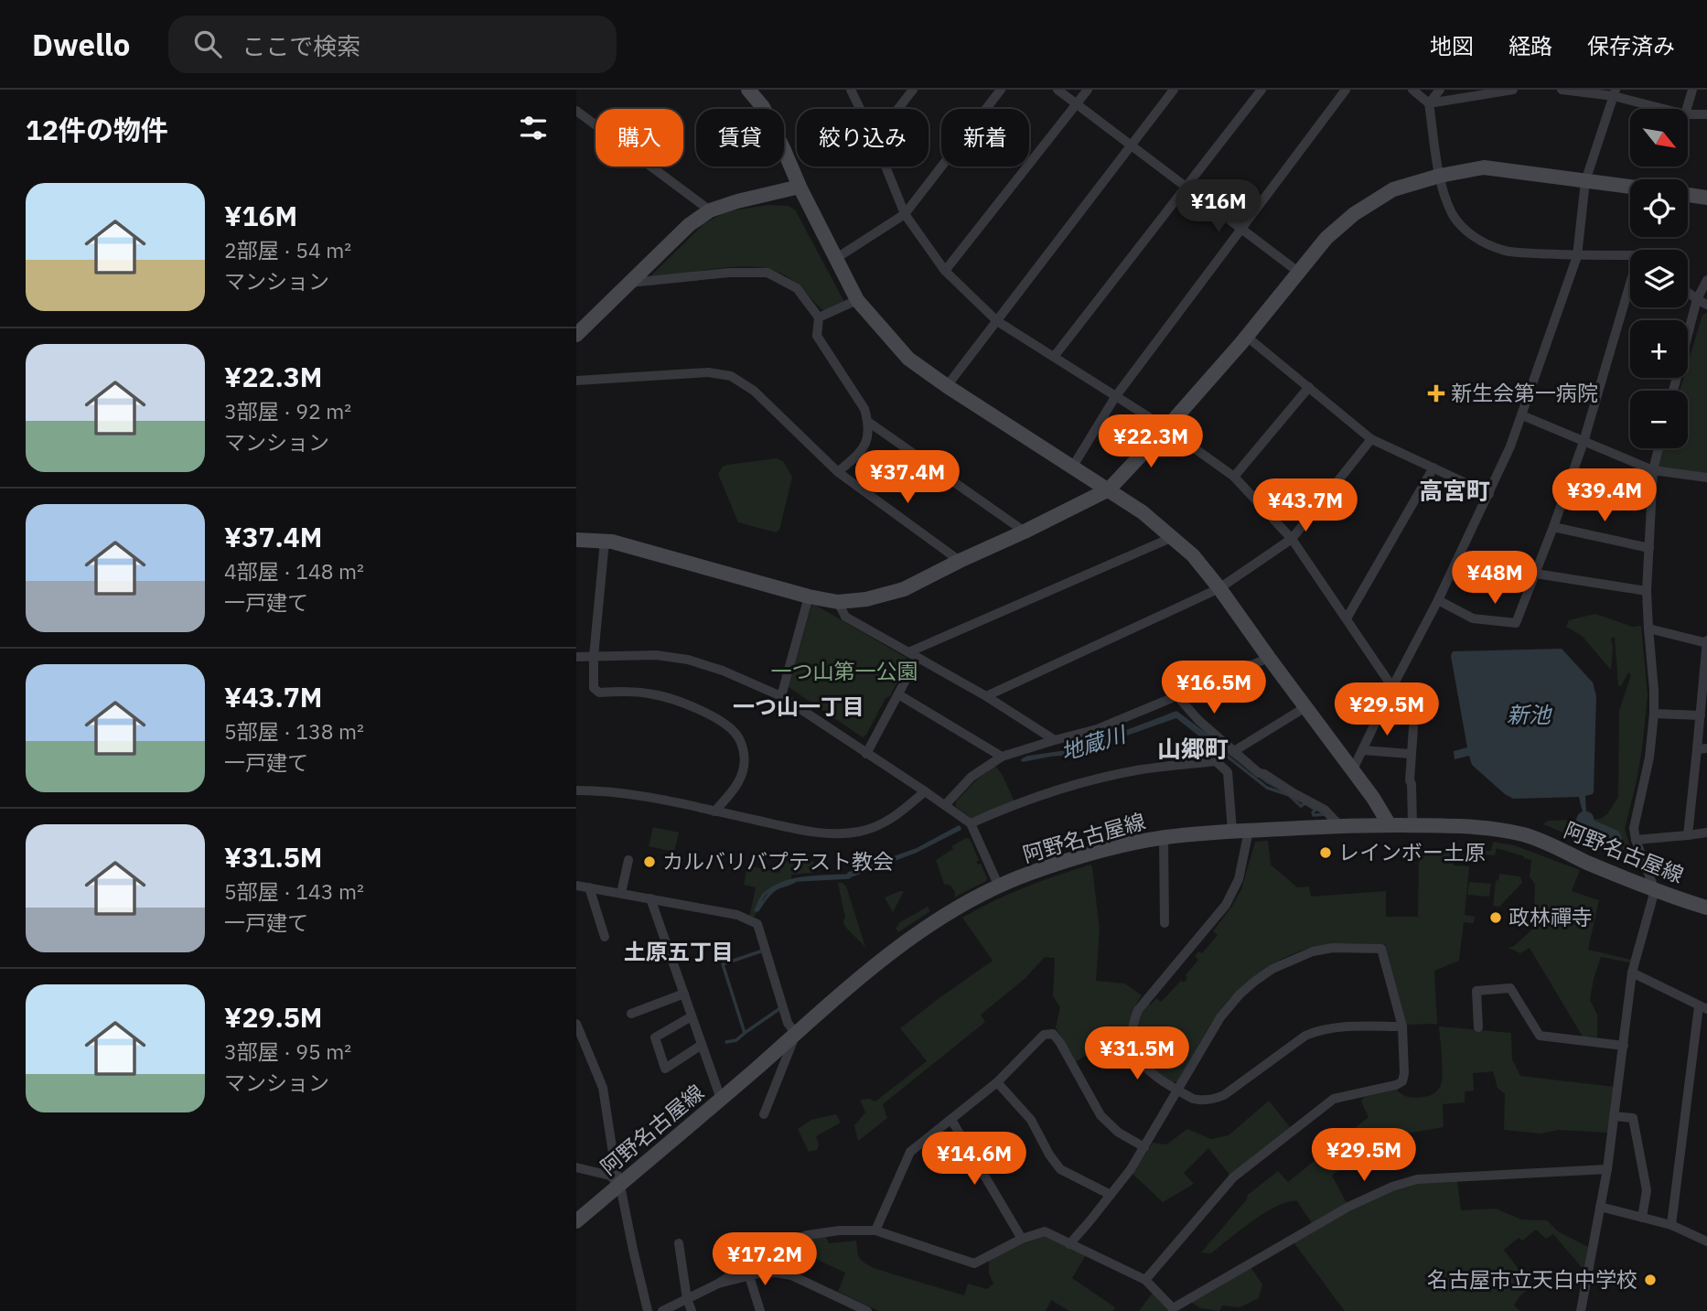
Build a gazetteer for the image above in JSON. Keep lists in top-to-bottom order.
{
  "streets": {
    "street": ["阿野名古屋線"]
  },
  "districts": [
    "高宮町",
    "一つ山一丁目",
    "山郷町",
    "土原五丁目"
  ],
  "water": ["新池", "地蔵川"],
  "parks": ["一つ山第一公園"],
  "places": {
    "health": ["新生会第一病院"],
    "other": [
      "レインボー土原",
      "カルバリバプテスト教会",
      "政林禪寺",
      "名古屋市立天白中学校"
    ]
  },
  "north": "bottom right",
  "page": {
    "header": "Dwello",
    "search": "ここで検索",
    "nav": ["地図", "経路", "保存済み"],
    "heading": "12件の物件",
    "map_buttons": ["+", "−"],
    "chip": [
      "購入",
      "賃貸",
      "絞り込み",
      "新着"
    ],
    "list": [
      {
        "name": "¥16M",
        "note": "2部屋 · 54 m² · マンション"
      },
      {
        "name": "¥22.3M",
        "note": "3部屋 · 92 m² · マンション"
      },
      {
        "name": "¥37.4M",
        "note": "4部屋 · 148 m² · 一戸建て"
      },
      {
        "name": "¥43.7M",
        "note": "5部屋 · 138 m² · 一戸建て"
      },
      {
        "name": "¥31.5M",
        "note": "5部屋 · 143 m² · 一戸建て"
      },
      {
        "name": "¥29.5M",
        "note": "3部屋 · 95 m² · マンション"
      }
    ],
    "price": [
      "¥16M",
      "¥22.3M",
      "¥37.4M",
      "¥39.4M",
      "¥43.7M",
      "¥48M",
      "¥16.5M",
      "¥29.5M",
      "¥31.5M",
      "¥29.5M",
      "¥14.6M",
      "¥17.2M"
    ]
  }
}
